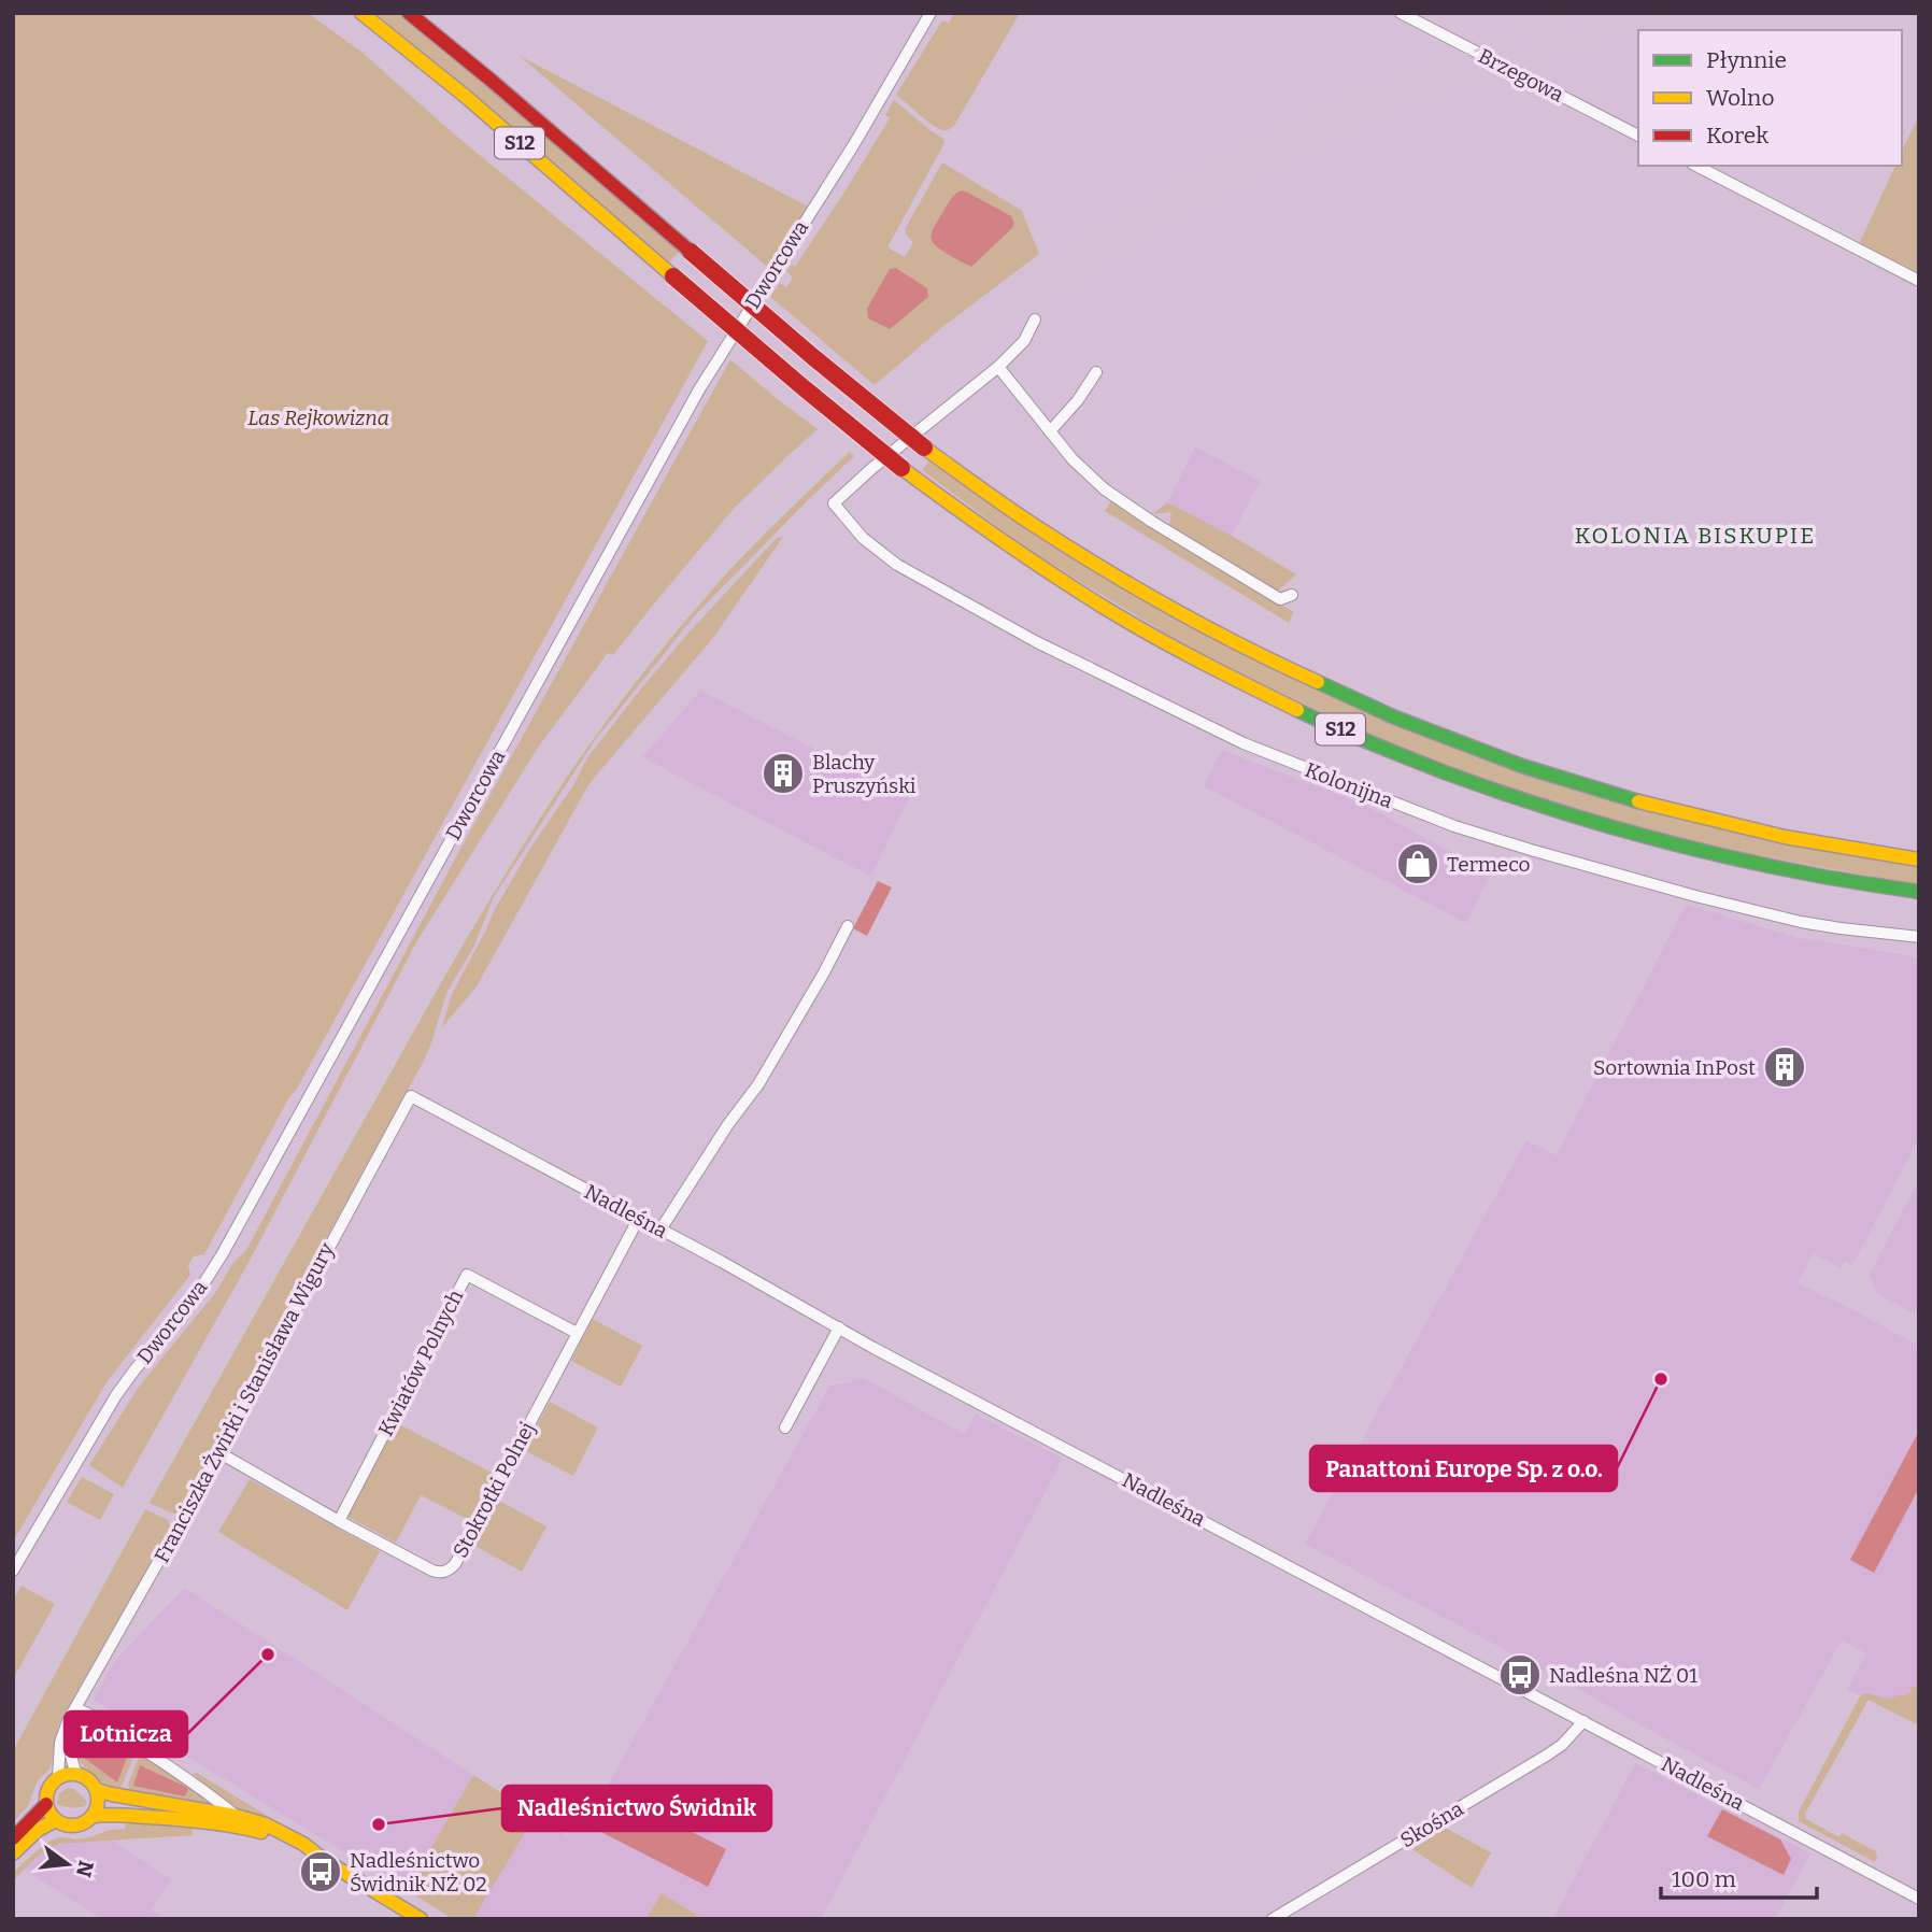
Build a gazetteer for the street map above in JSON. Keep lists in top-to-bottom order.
{
  "streets": {
    "main road": ["S12"],
    "street": [
      "Brzegowa",
      "Dworcowa",
      "Kolonijna",
      "Nadleśna",
      "Kwiatów Polnych",
      "Franciszka Żwirki i Stanisława Wigury",
      "Stokrotki Polnej",
      "Skośna"
    ]
  },
  "crossings": [
    ["Nadleśna", "Franciszka Żwirki i Stanisława Wigury"],
    ["Nadleśna", "Stokrotki Polnej"],
    ["Nadleśna", "Skośna"],
    ["Kwiatów Polnych", "Stokrotki Polnej"],
    ["Franciszka Żwirki i Stanisława Wigury", "Stokrotki Polnej"]
  ],
  "districts": ["KOLONIA BISKUPIE"],
  "parks": ["Las Rejkowizna"],
  "places": {
    "building": ["Blachy Pruszyński", "Sortownia InPost"],
    "shop": ["Termeco"],
    "other": ["Panattoni Europe Sp. z o.o.", "Lotnicza", "Nadleśnictwo Świdnik"],
    "bus stop": ["Nadleśna NŻ 01", "Nadleśnictwo Świdnik NŻ 02"]
  },
  "legend": ["Płynnie", "Wolno", "Korek"],
  "scale_bar": "100 m",
  "north": "right"
}
